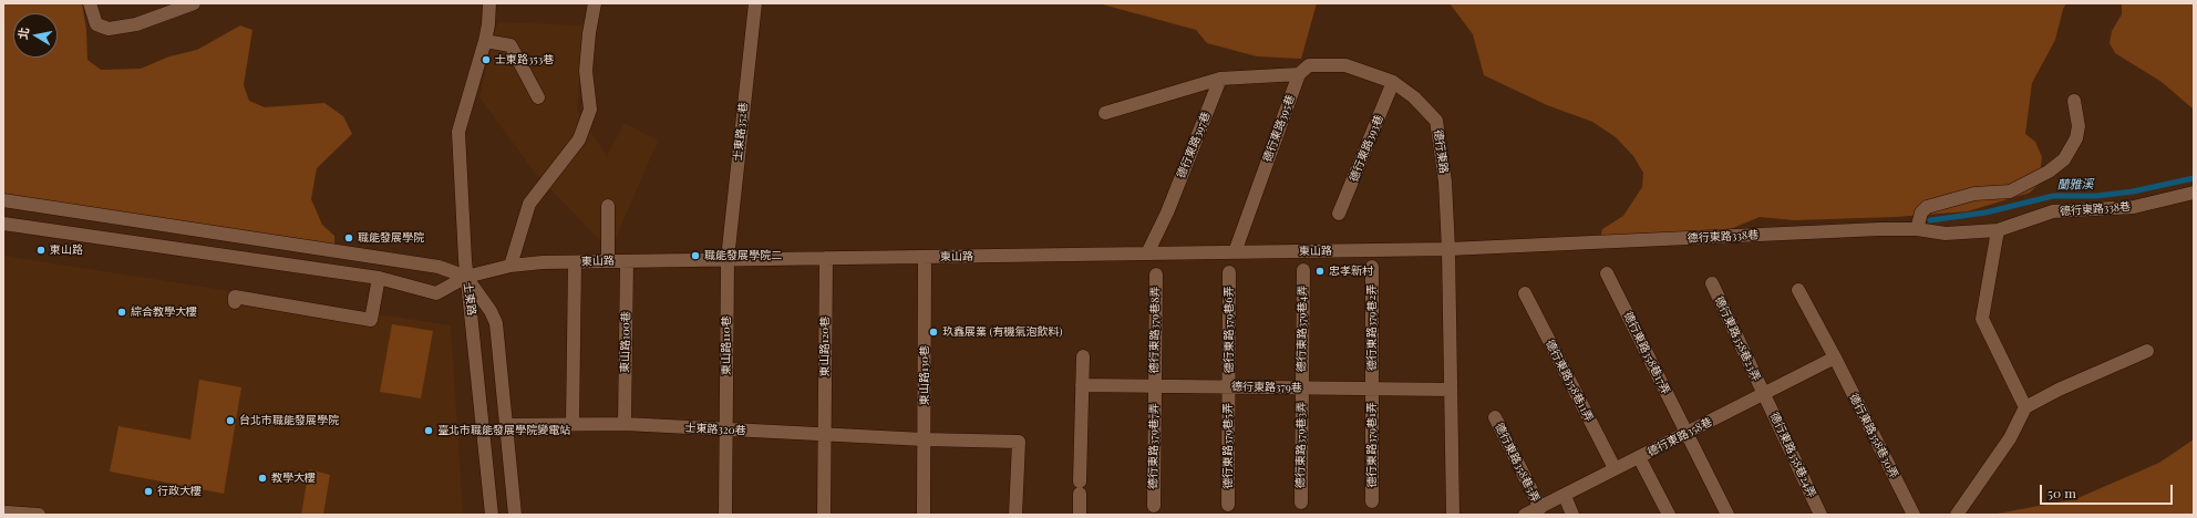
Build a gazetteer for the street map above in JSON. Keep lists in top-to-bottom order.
{
  "streets": {
    "street": [
      "德行東路395巷",
      "士東路352巷",
      "德行東路397巷",
      "德行東路393巷",
      "德行東路",
      "德行東路338巷",
      "東山路",
      "士東路",
      "德行東路379巷2弄",
      "德行東路379巷4弄",
      "德行東路379巷8弄",
      "德行東路379巷6弄",
      "德行東路358巷23弄",
      "東山路100巷",
      "東山路110巷",
      "東山路120巷",
      "德行東路358巷17弄",
      "東山路130巷",
      "德行東路358巷11弄",
      "德行東路379巷",
      "士東路320巷",
      "德行東路358巷30弄",
      "德行東路358巷",
      "德行東路379巷3弄",
      "德行東路379巷1弄",
      "德行東路379巷7弄",
      "德行東路379巷5弄",
      "德行東路358巷24弄",
      "德行東路358巷5弄"
    ]
  },
  "crossings": [
    ["德行東路395巷", "德行東路"],
    ["德行東路395巷", "東山路"],
    ["士東路352巷", "東山路"],
    ["士東路352巷", "東山路110巷"],
    ["德行東路397巷", "德行東路"],
    ["德行東路397巷", "東山路"],
    ["德行東路393巷", "德行東路"],
    ["德行東路", "德行東路338巷"],
    ["德行東路", "東山路"],
    ["德行東路", "德行東路379巷"],
    ["德行東路338巷", "東山路"],
    ["東山路", "士東路"],
    ["東山路", "東山路100巷"],
    ["東山路", "東山路110巷"],
    ["東山路", "東山路120巷"],
    ["東山路", "東山路130巷"],
    ["士東路", "士東路320巷"],
    ["德行東路379巷2弄", "德行東路379巷"],
    ["德行東路379巷2弄", "德行東路379巷1弄"],
    ["德行東路379巷4弄", "德行東路379巷"],
    ["德行東路379巷4弄", "德行東路379巷3弄"],
    ["德行東路379巷8弄", "德行東路379巷"],
    ["德行東路379巷8弄", "德行東路379巷7弄"],
    ["德行東路379巷6弄", "德行東路379巷"],
    ["德行東路379巷6弄", "德行東路379巷5弄"],
    ["德行東路358巷23弄", "德行東路358巷"],
    ["德行東路358巷23弄", "德行東路358巷24弄"],
    ["東山路100巷", "士東路320巷"],
    ["東山路110巷", "士東路320巷"],
    ["東山路120巷", "士東路320巷"],
    ["德行東路358巷17弄", "德行東路358巷"],
    ["東山路130巷", "士東路320巷"],
    ["德行東路358巷11弄", "德行東路358巷"],
    ["德行東路379巷", "德行東路379巷3弄"],
    ["德行東路379巷", "德行東路379巷1弄"],
    ["德行東路379巷", "德行東路379巷7弄"],
    ["德行東路379巷", "德行東路379巷5弄"],
    ["德行東路358巷30弄", "德行東路358巷"],
    ["德行東路358巷", "德行東路358巷24弄"],
    ["德行東路358巷", "德行東路358巷5弄"]
  ],
  "water": ["蘭雅溪"],
  "places": [
    "士東路353巷",
    "職能發展學院",
    "東山路",
    "職能發展學院二",
    "忠孝新村",
    "綜合教學大樓",
    "玖鑫展業 (有機氣泡飲料)",
    "台北市職能發展學院",
    "臺北市職能發展學院變電站",
    "教學大樓",
    "行政大樓"
  ],
  "scale_bar": "50 m",
  "north": "left"
}
